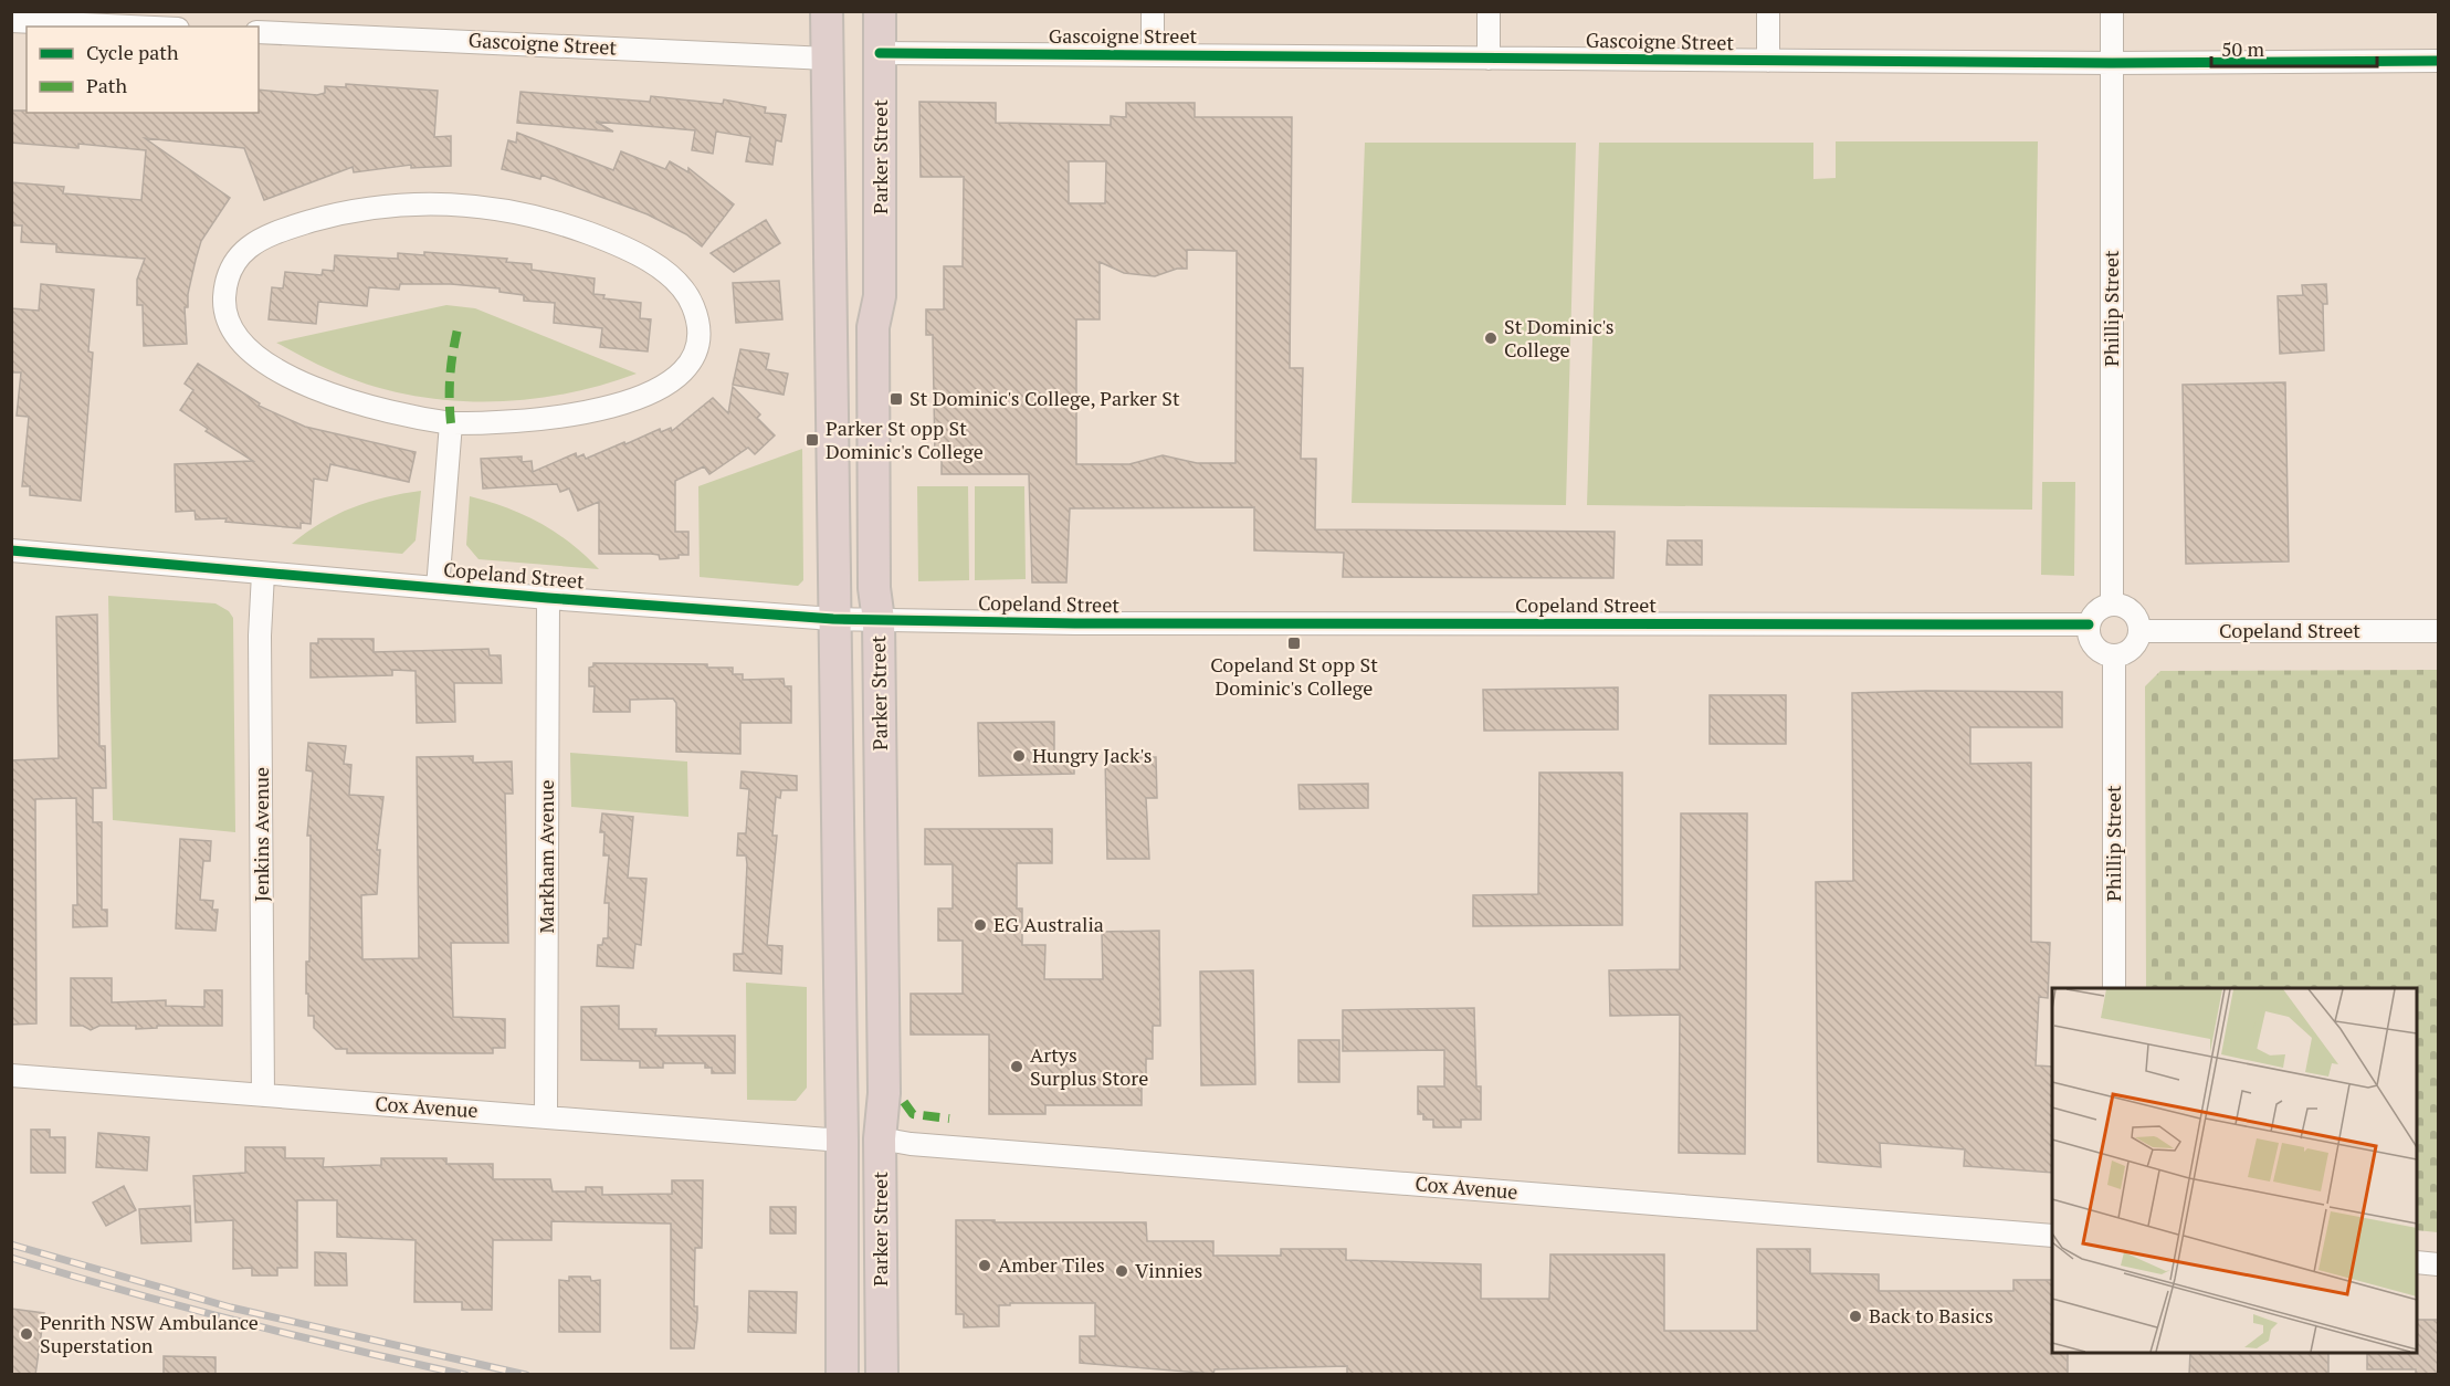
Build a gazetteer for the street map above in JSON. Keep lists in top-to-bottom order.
{
  "streets": {
    "highway": ["Parker Street"],
    "street": [
      "Gascoigne Street",
      "Phillip Street",
      "Copeland Street",
      "Jenkins Avenue",
      "Markham Avenue",
      "Cox Avenue"
    ]
  },
  "crossings": [
    ["Gascoigne Street", "Parker Street"],
    ["Gascoigne Street", "Phillip Street"],
    ["Parker Street", "Copeland Street"],
    ["Parker Street", "Cox Avenue"],
    ["Phillip Street", "Copeland Street"],
    ["Copeland Street", "Jenkins Avenue"],
    ["Copeland Street", "Markham Avenue"],
    ["Jenkins Avenue", "Cox Avenue"],
    ["Markham Avenue", "Cox Avenue"]
  ],
  "places": {
    "other": [
      "St Dominic's College",
      "Hungry Jack's",
      "EG Australia",
      "Artys Surplus Store",
      "Amber Tiles",
      "Vinnies",
      "Back to Basics",
      "Penrith NSW Ambulance Superstation"
    ],
    "transit": ["St Dominic's College, Parker St", "Parker St opp St Dominic's College", "Copeland St opp St Dominic's College"]
  },
  "legend": ["Cycle path", "Path"],
  "scale_bar": "50 m"
}
